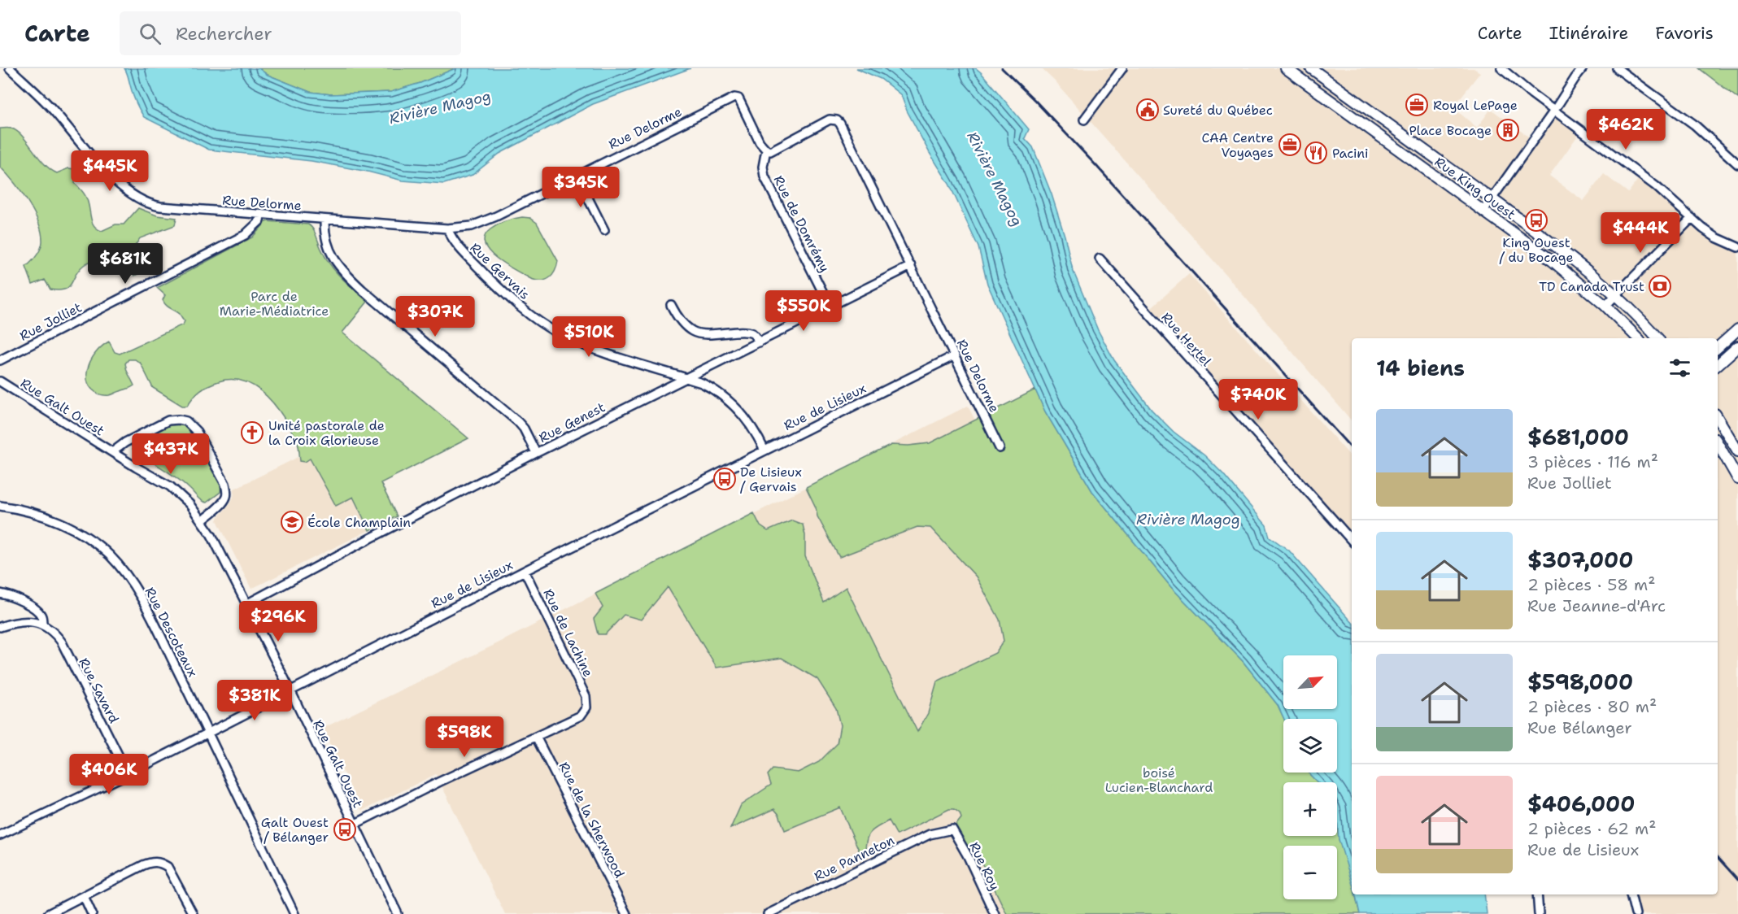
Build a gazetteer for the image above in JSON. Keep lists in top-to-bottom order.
{
  "streets": {
    "main road": ["Rue King Ouest"],
    "street": [
      "Rue Delorme",
      "Rue de Domrémy",
      "Rue Gervais",
      "Rue Jolliet",
      "Rue Hertel",
      "Rue Galt Ouest",
      "Rue de Lisieux",
      "Rue Genest",
      "Rue Descoteaux",
      "Rue de Lachine",
      "Rue Savard",
      "Rue de la Sherwood",
      "Rue Panneton",
      "Rue Roy"
    ]
  },
  "crossings": [
    ["Rue Delorme", "Rue de Domrémy"],
    ["Rue Delorme", "Rue Gervais"],
    ["Rue Delorme", "Rue Jolliet"],
    ["Rue Delorme", "Rue de Lisieux"],
    ["Rue Delorme", "Rue Genest"],
    ["Rue de Domrémy", "Rue Genest"],
    ["Rue Gervais", "Rue de Lisieux"],
    ["Rue Gervais", "Rue Genest"],
    ["Rue Galt Ouest", "Rue de Lisieux"],
    ["Rue Galt Ouest", "Rue Genest"],
    ["Rue de Lisieux", "Rue Descoteaux"],
    ["Rue de Lisieux", "Rue de Lachine"],
    ["Rue de Lisieux", "Rue Savard"],
    ["Rue de Lachine", "Rue de la Sherwood"],
    ["Rue Panneton", "Rue Roy"]
  ],
  "water": ["Rivière Magog"],
  "parks": ["Parc de Marie-Médiatrice", "boisé Lucien-Blanchard"],
  "places": {
    "office": ["Royal LePage", "CAA Centre Voyages"],
    "public building": ["Sureté du Québec"],
    "building": ["Place Bocage"],
    "restaurant": ["Pacini"],
    "bus stop": ["King Ouest / du Bocage", "De Lisieux / Gervais", "Galt Ouest / Bélanger"],
    "bank": ["TD Canada Trust"],
    "church": ["Unité pastorale de la Croix Glorieuse"],
    "school or university": ["École Champlain"]
  },
  "north": "top right",
  "page": {
    "header": "Carte",
    "search": "Rechercher",
    "nav": ["Carte", "Itinéraire", "Favoris"],
    "price": [
      "$462K",
      "$445K",
      "$345K",
      "$444K",
      "$681K",
      "$550K",
      "$307K",
      "$510K",
      "$740K",
      "$437K",
      "$296K",
      "$381K",
      "$598K",
      "$406K"
    ],
    "heading": "14 biens",
    "list": [
      {
        "name": "$681,000",
        "note": "3 pièces · 116 m² · Rue Jolliet"
      },
      {
        "name": "$307,000",
        "note": "2 pièces · 58 m² · Rue Jeanne-d'Arc"
      },
      {
        "name": "$598,000",
        "note": "2 pièces · 80 m² · Rue Bélanger"
      },
      {
        "name": "$406,000",
        "note": "2 pièces · 62 m² · Rue de Lisieux"
      }
    ],
    "map_buttons": ["+", "−"]
  }
}
